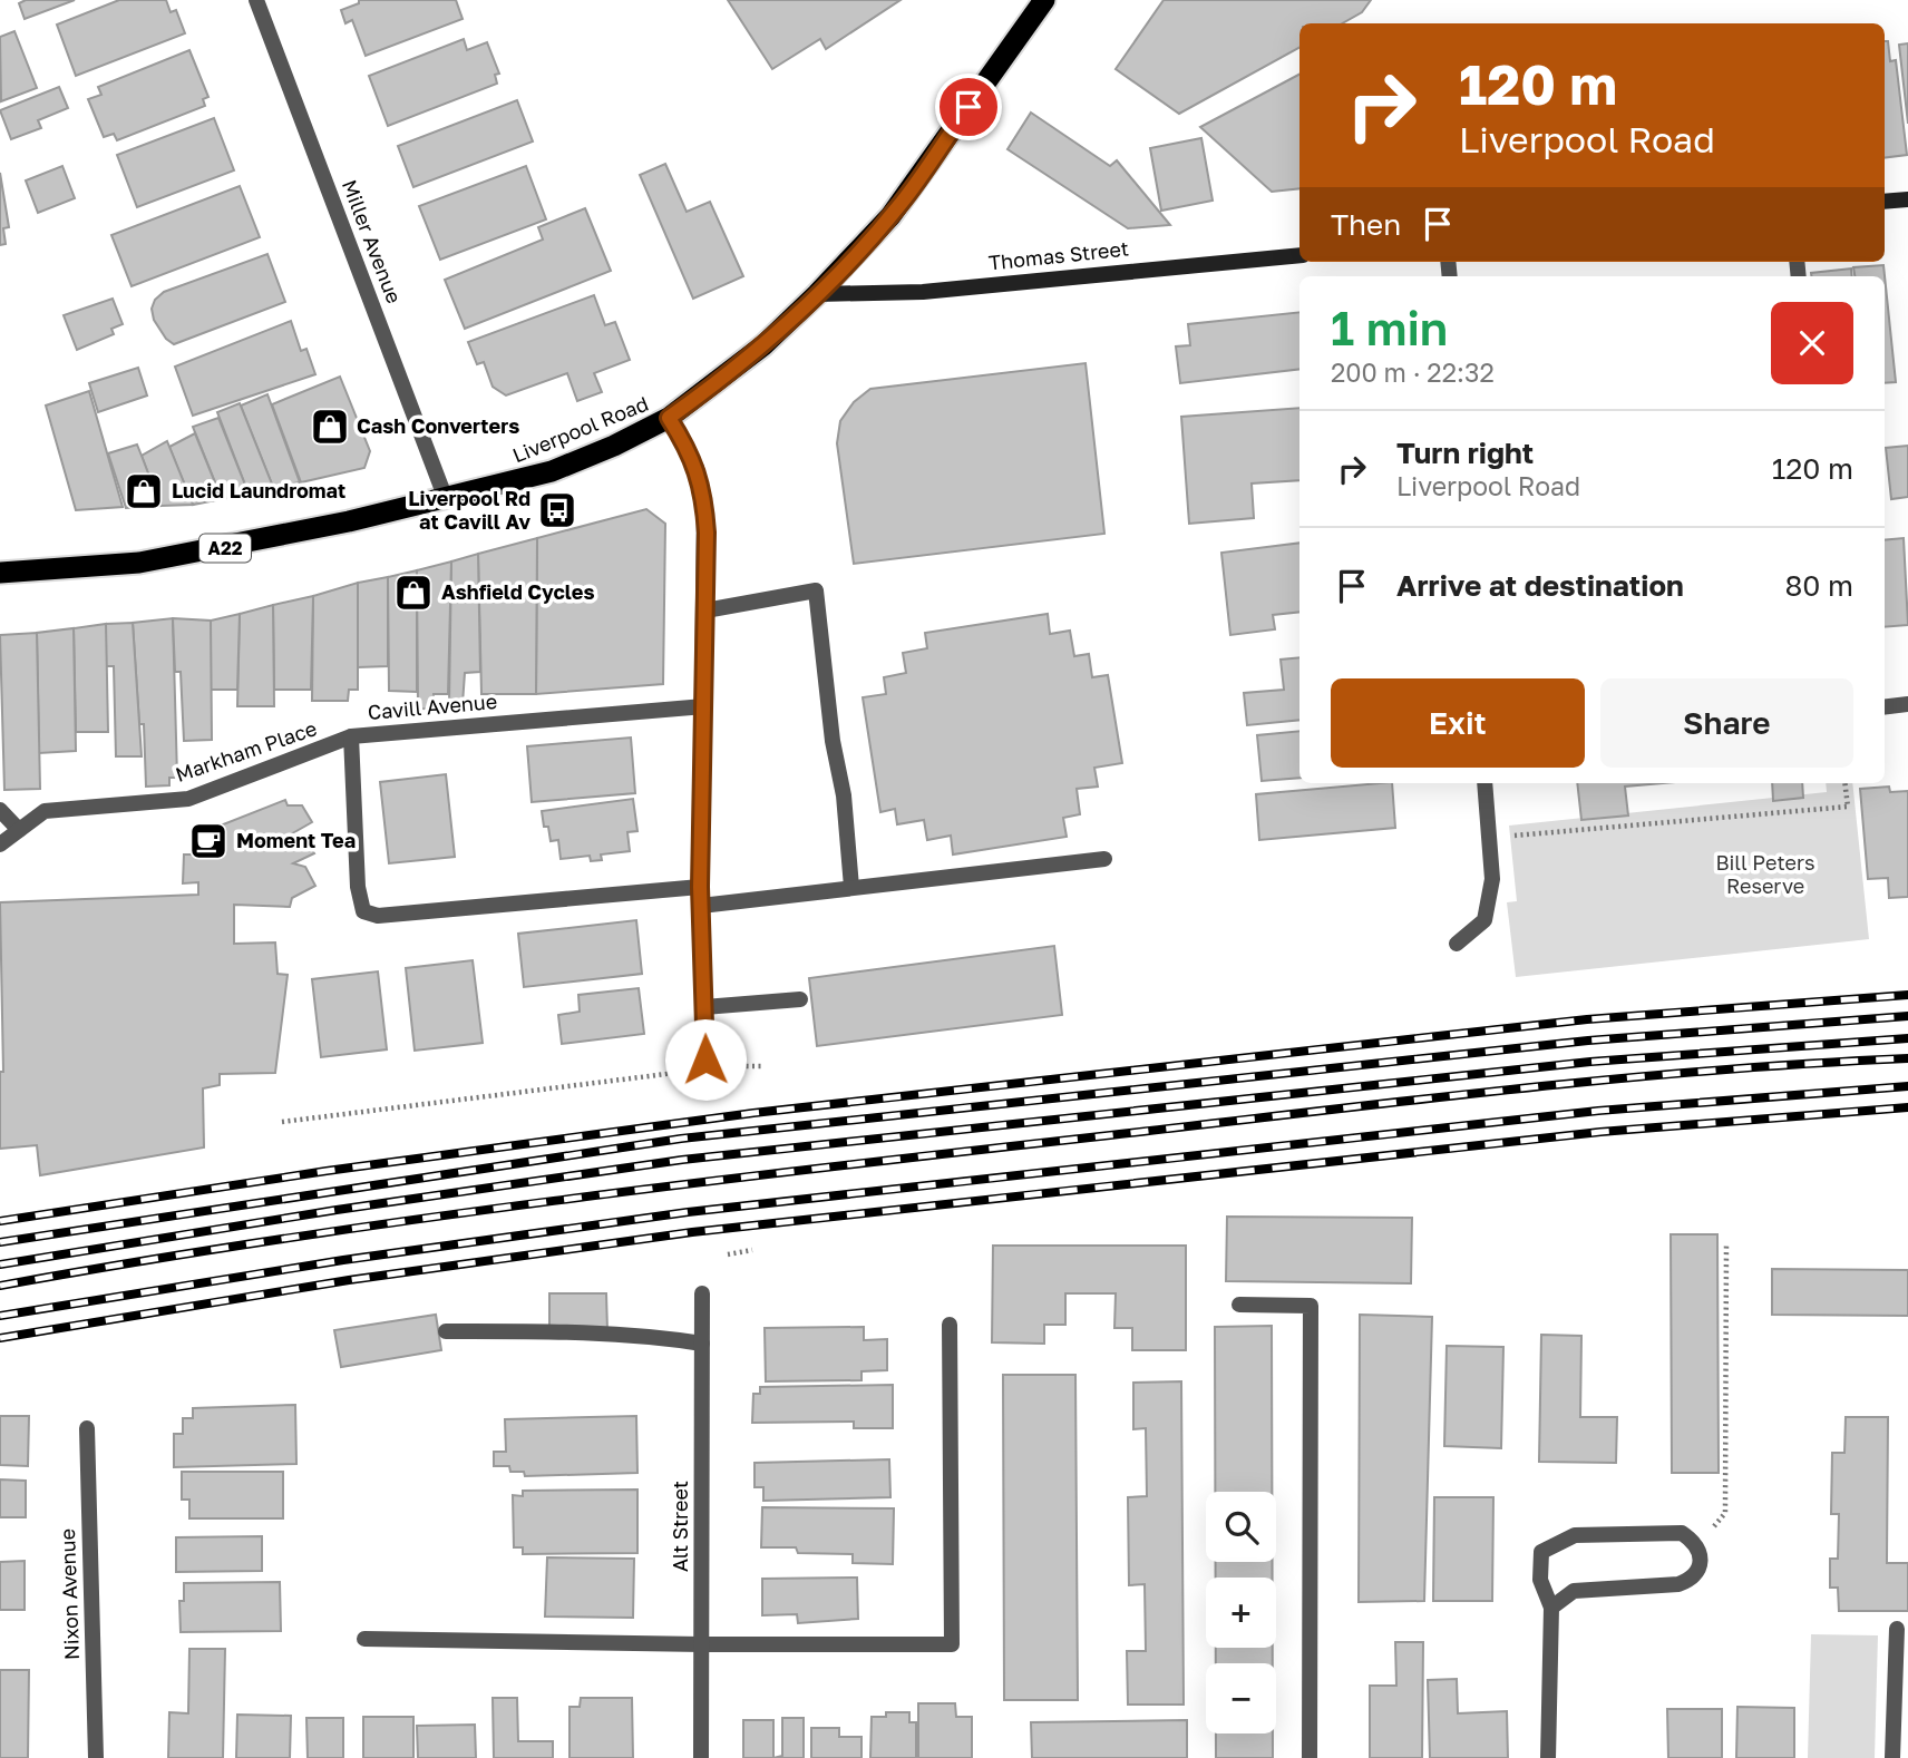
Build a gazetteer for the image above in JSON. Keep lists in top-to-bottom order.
{
  "streets": {
    "highway": ["Liverpool Road", "A22"],
    "main road": ["Thomas Street"],
    "street": [
      "Miller Avenue",
      "Cavill Avenue",
      "Markham Place",
      "Alt Street",
      "Nixon Avenue"
    ]
  },
  "crossings": [
    ["Miller Avenue", "Liverpool Road"],
    ["Thomas Street", "Liverpool Road"],
    ["Cavill Avenue", "Markham Place"]
  ],
  "parks": ["Bill Peters Reserve"],
  "places": {
    "shop": ["Cash Converters", "Lucid Laundromat", "Ashfield Cycles"],
    "bus stop": ["Liverpool Rd at Cavill Av"],
    "cafe": ["Moment Tea"]
  },
  "page": {
    "turn": ["120 m", "Liverpool Road"],
    "then": "Then",
    "heading": ["1 min", "200 m · 22:32"],
    "list": [
      {
        "name": "Turn right",
        "note": "Liverpool Road",
        "value": "120 m"
      },
      {
        "name": "Arrive at destination",
        "value": "80 m"
      }
    ],
    "buttons": ["Exit", "Share"],
    "map_buttons": ["+", "−"]
  }
}
